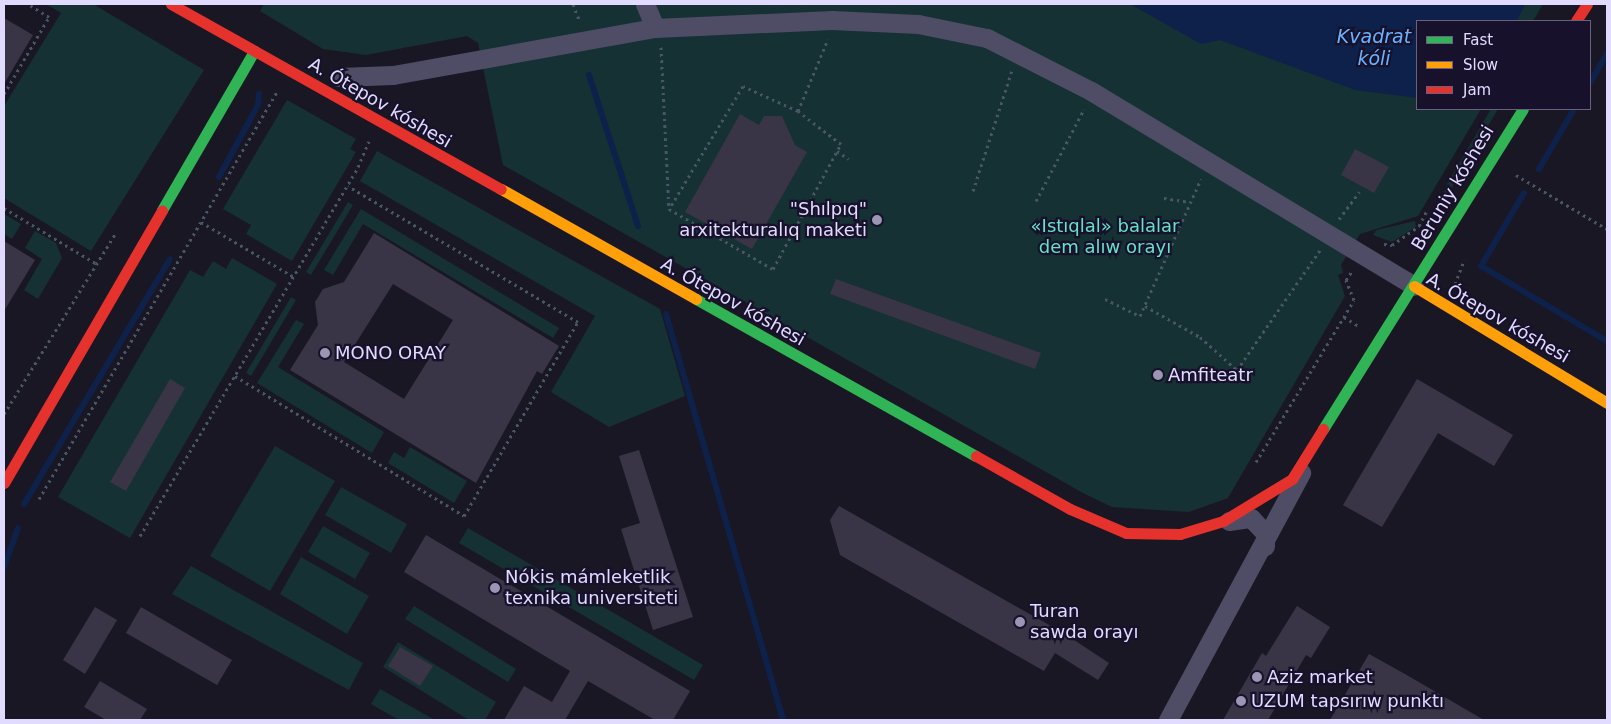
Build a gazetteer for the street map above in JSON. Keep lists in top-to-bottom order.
{
  "streets": {
    "main road": ["A. Ótepov kóshesi", "Beruniy kóshesi"]
  },
  "crossings": [
    ["A. Ótepov kóshesi", "Beruniy kóshesi"]
  ],
  "water": ["Kvadrat kóli"],
  "parks": ["«Istıqlal» balalar dem alıw orayı"],
  "places": [
    "\"Shılpıq\" arxitekturalıq maketi",
    "MONO ORAY",
    "Amfiteatr",
    "Nókis mámleketlik texnika universiteti",
    "Turan sawda orayı",
    "Aziz market",
    "UZUM tapsırıw punktı"
  ],
  "legend": ["Fast", "Slow", "Jam"]
}
